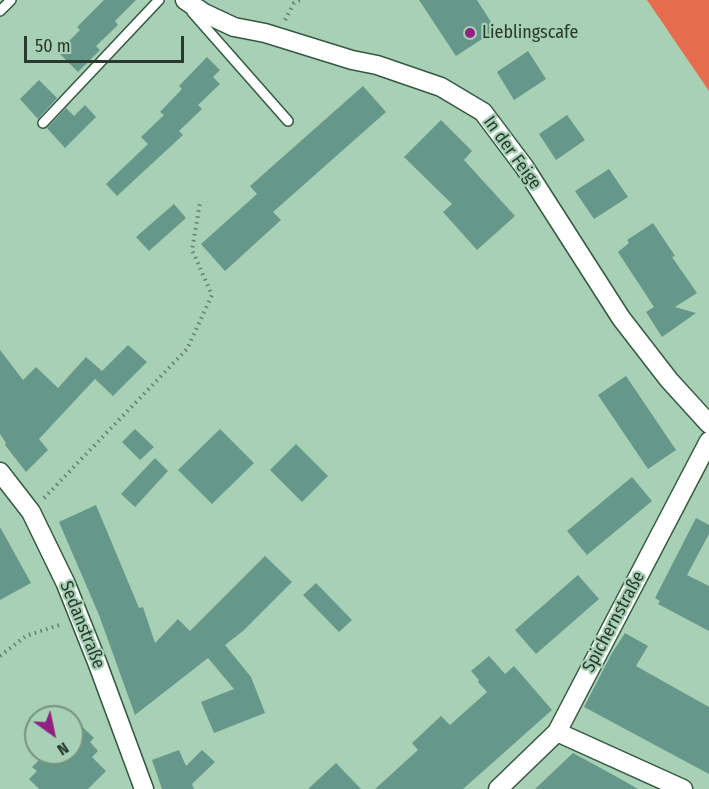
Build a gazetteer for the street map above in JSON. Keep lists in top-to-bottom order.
{
  "streets": {
    "street": ["In der Feige", "Spichernstraße", "Sedanstraße"]
  },
  "places": ["Lieblingscafe"],
  "scale_bar": "50 m",
  "north": "bottom right"
}
